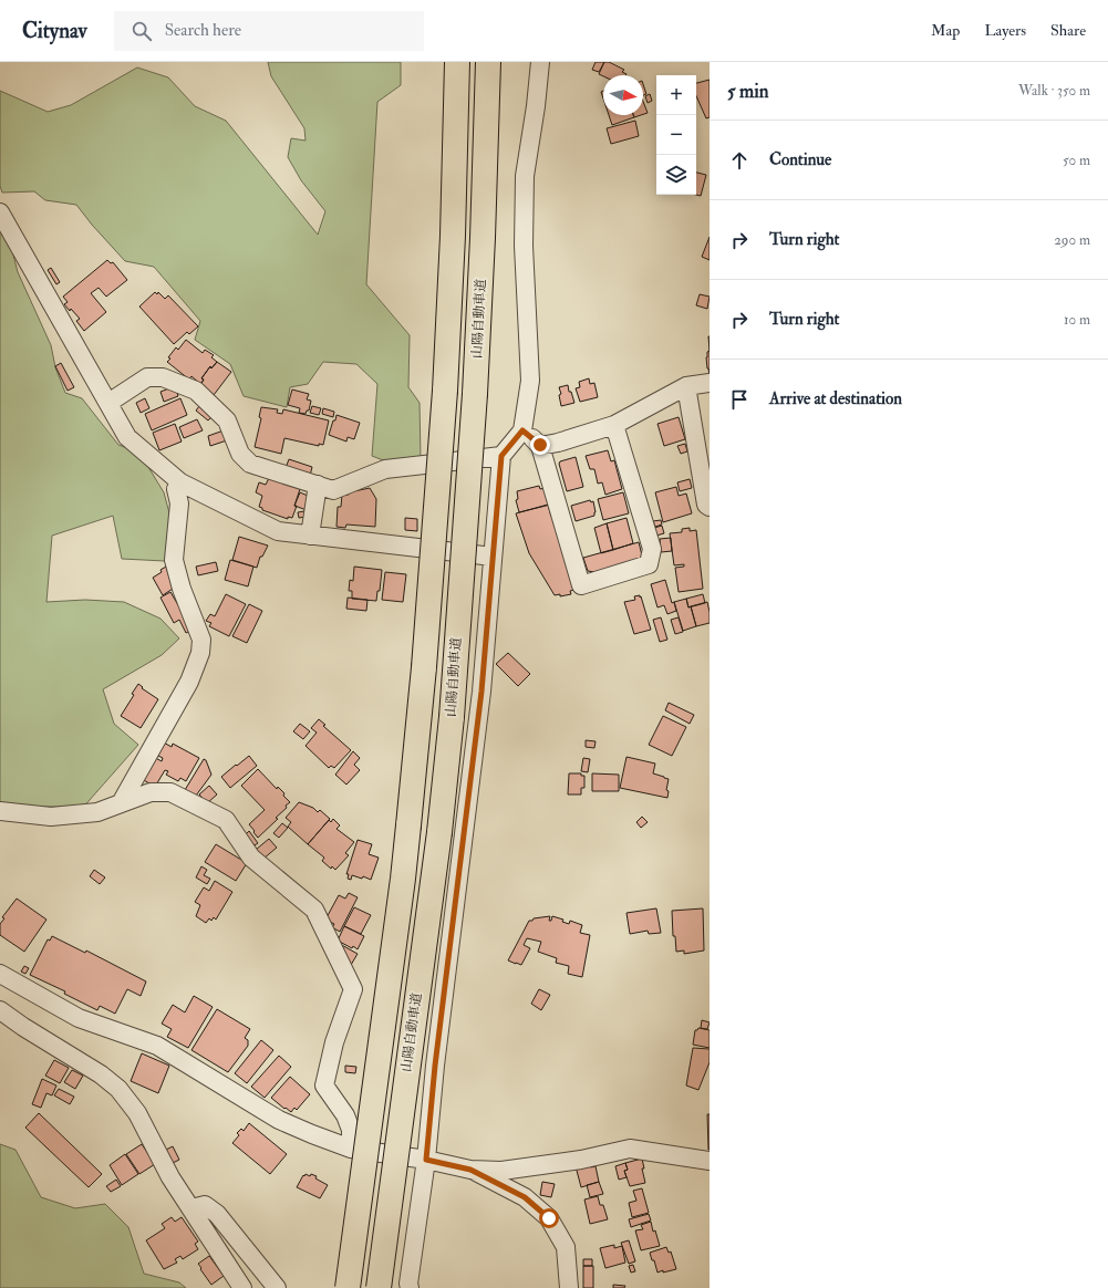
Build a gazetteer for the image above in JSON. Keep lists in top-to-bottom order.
{
  "streets": {
    "highway": ["山陽自動車道"]
  },
  "north": "right",
  "page": {
    "header": "Citynav",
    "search": "Search here",
    "nav": ["Map", "Layers", "Share"],
    "heading": ["5 min", "Walk · 350 m"],
    "map_buttons": ["+", "−"],
    "list": [
      ["Continue", "50 m"],
      ["Turn right", "290 m"],
      ["Turn right", "10 m"],
      "Arrive at destination"
    ]
  }
}
